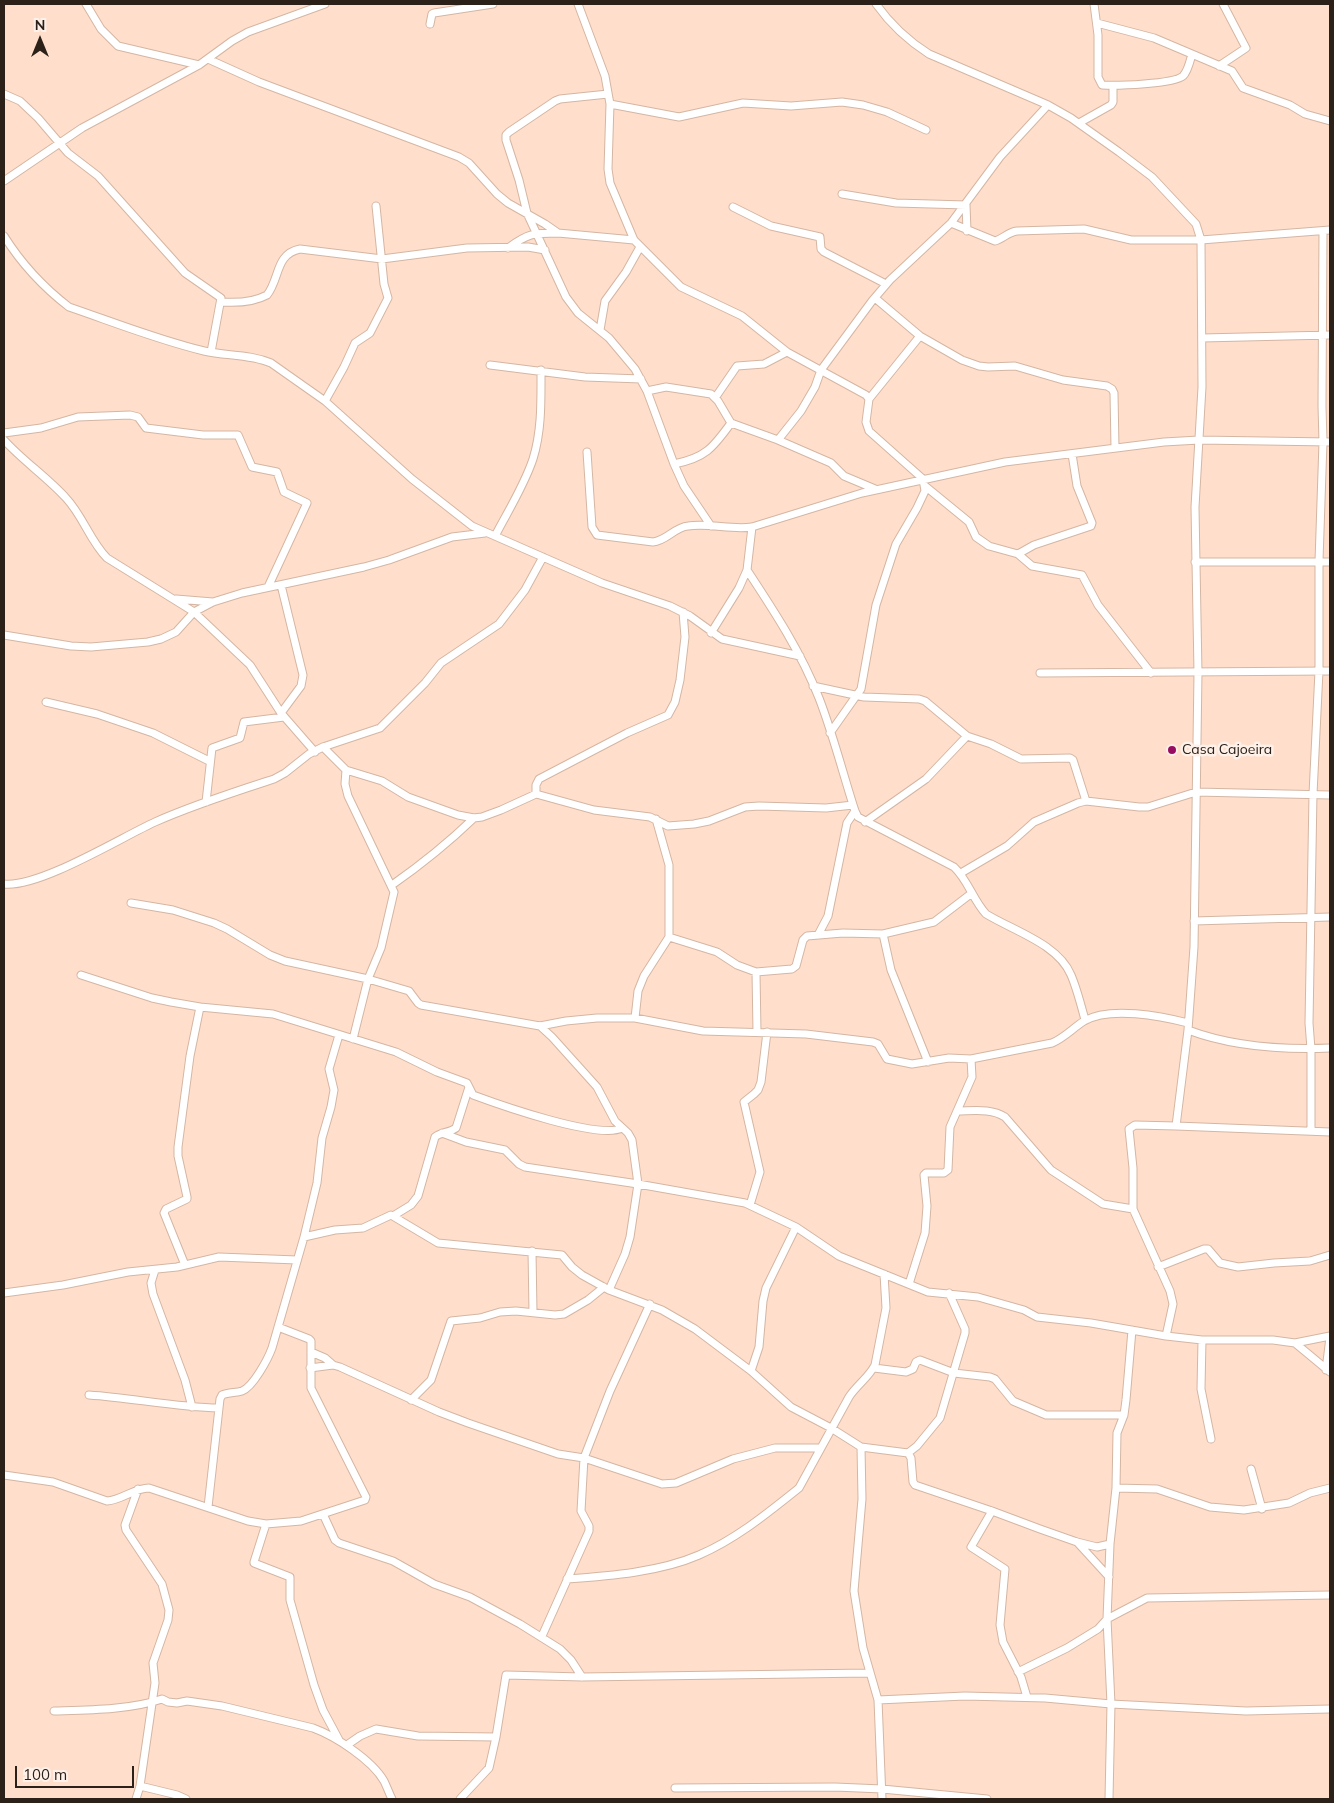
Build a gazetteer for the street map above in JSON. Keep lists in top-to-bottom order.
{
  "places": ["Casa Cajoeira"],
  "scale_bar": "100 m",
  "north": "top"
}
